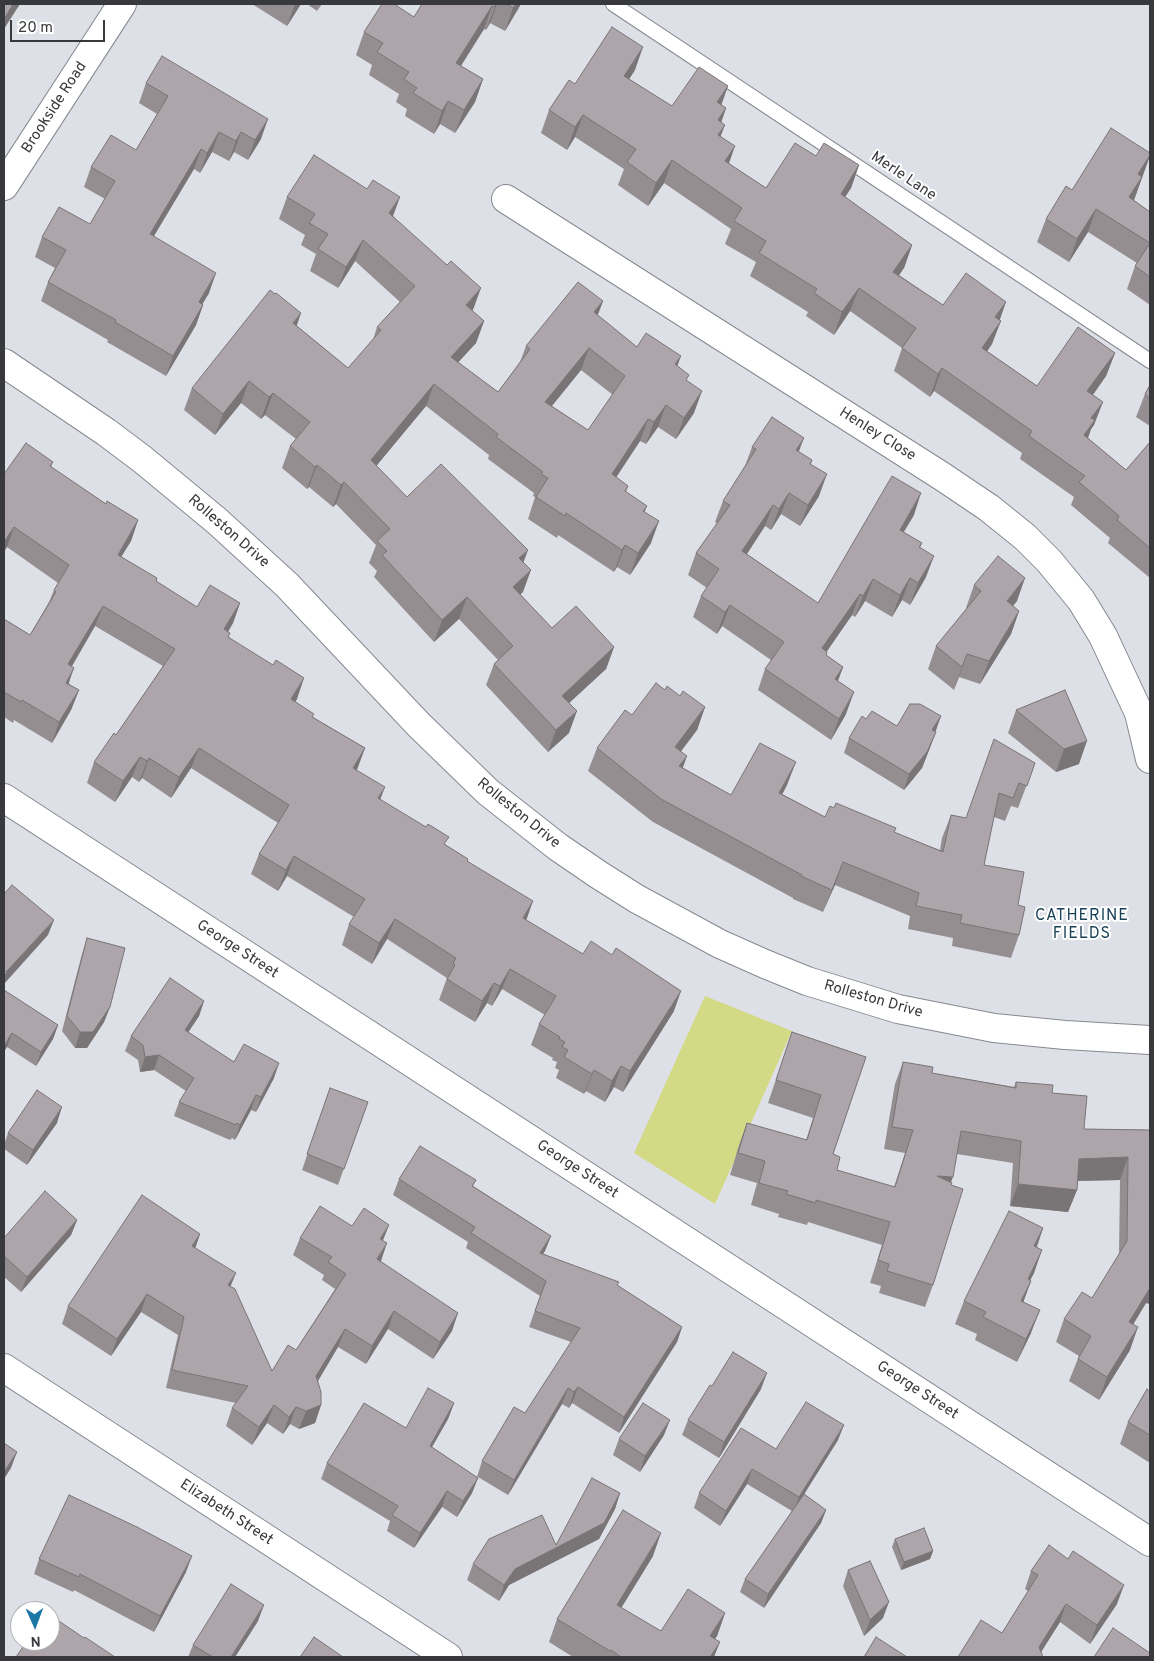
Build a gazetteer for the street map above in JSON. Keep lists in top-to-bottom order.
{
  "streets": {
    "street": [
      "Brookside Road",
      "Henley Close",
      "Rolleston Drive",
      "George Street",
      "Elizabeth Street"
    ],
    "lane": ["Merle Lane"]
  },
  "districts": ["CATHERINE FIELDS"],
  "scale_bar": "20 m",
  "north": "bottom"
}
